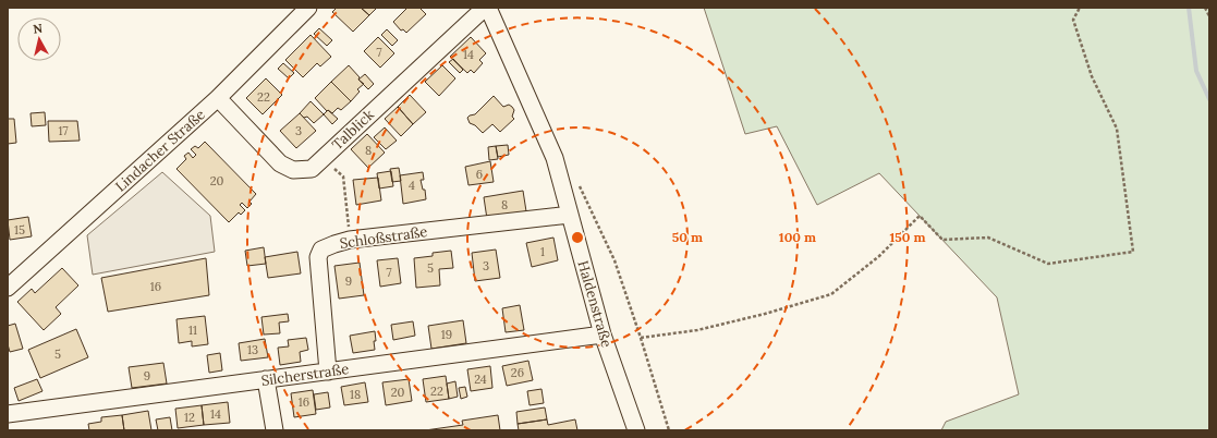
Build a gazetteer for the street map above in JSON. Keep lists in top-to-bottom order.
{
  "streets": {
    "street": [
      "Talblick",
      "Lindacher Straße",
      "Schloßstraße",
      "Haldenstraße",
      "Silcherstraße"
    ]
  },
  "crossings": [
    ["Talblick", "Lindacher Straße"],
    ["Schloßstraße", "Haldenstraße"],
    ["Schloßstraße", "Silcherstraße"],
    ["Haldenstraße", "Silcherstraße"]
  ],
  "house_numbers": [
    "7",
    "14",
    "22",
    "17",
    "3",
    "8",
    "6",
    "20",
    "4",
    "8",
    "15",
    "1",
    "3",
    "5",
    "7",
    "9",
    "16",
    "11",
    "19",
    "13",
    "5",
    "26",
    "9",
    "24",
    "22",
    "20",
    "18",
    "16",
    "14",
    "12"
  ],
  "north": "top",
  "rings": ["50 m", "100 m", "150 m"]
}
